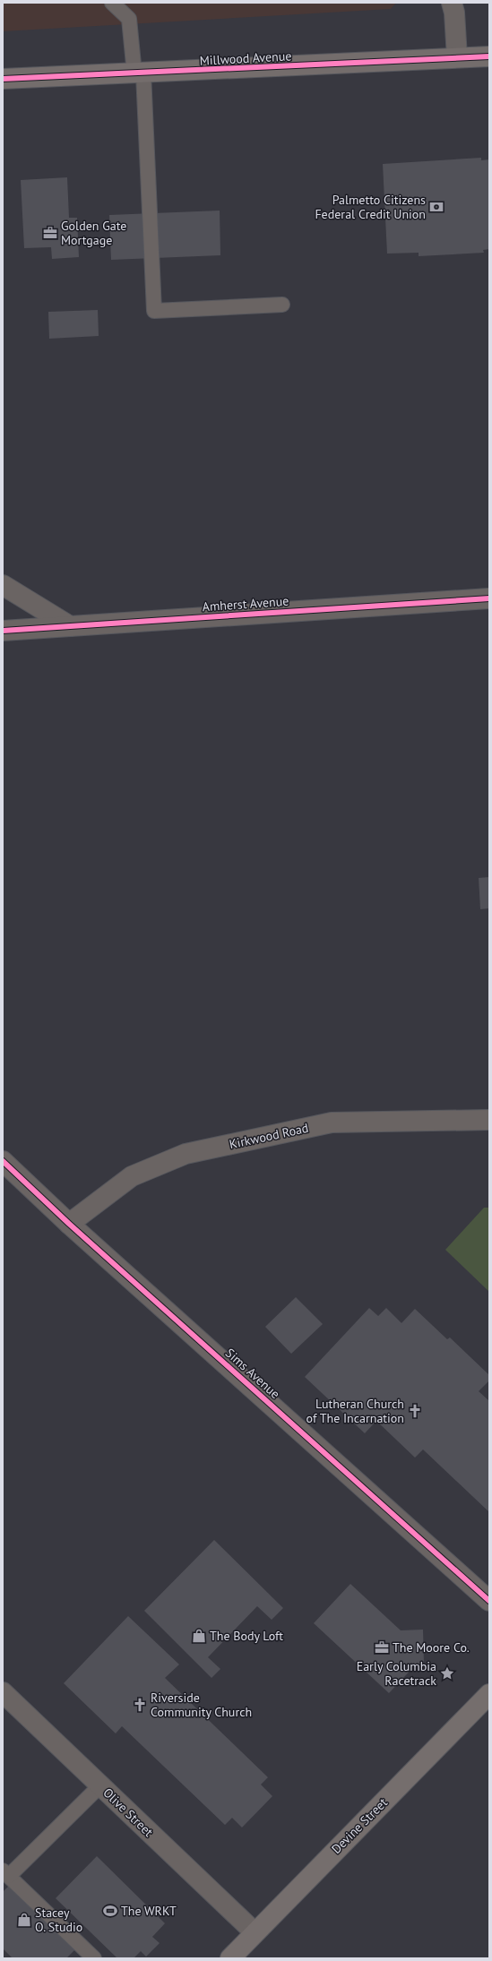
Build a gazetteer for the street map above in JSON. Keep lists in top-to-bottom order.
{
  "streets": {
    "main road": ["Millwood Avenue", "Devine Street"],
    "street": [
      "Amherst Avenue",
      "Kirkwood Road",
      "Sims Avenue",
      "Olive Street"
    ]
  },
  "crossings": [
    ["Kirkwood Road", "Sims Avenue"],
    ["Olive Street", "Devine Street"]
  ],
  "places": {
    "bank": ["Palmetto Citizens Federal Credit Union"],
    "office": ["Golden Gate Mortgage", "The Moore Co."],
    "church": ["Lutheran Church of The Incarnation", "Riverside Community Church"],
    "shop": ["The Body Loft", "Stacey O. Studio"],
    "place": ["Early Columbia Racetrack"],
    "sports": ["The WRKT"]
  }
}
